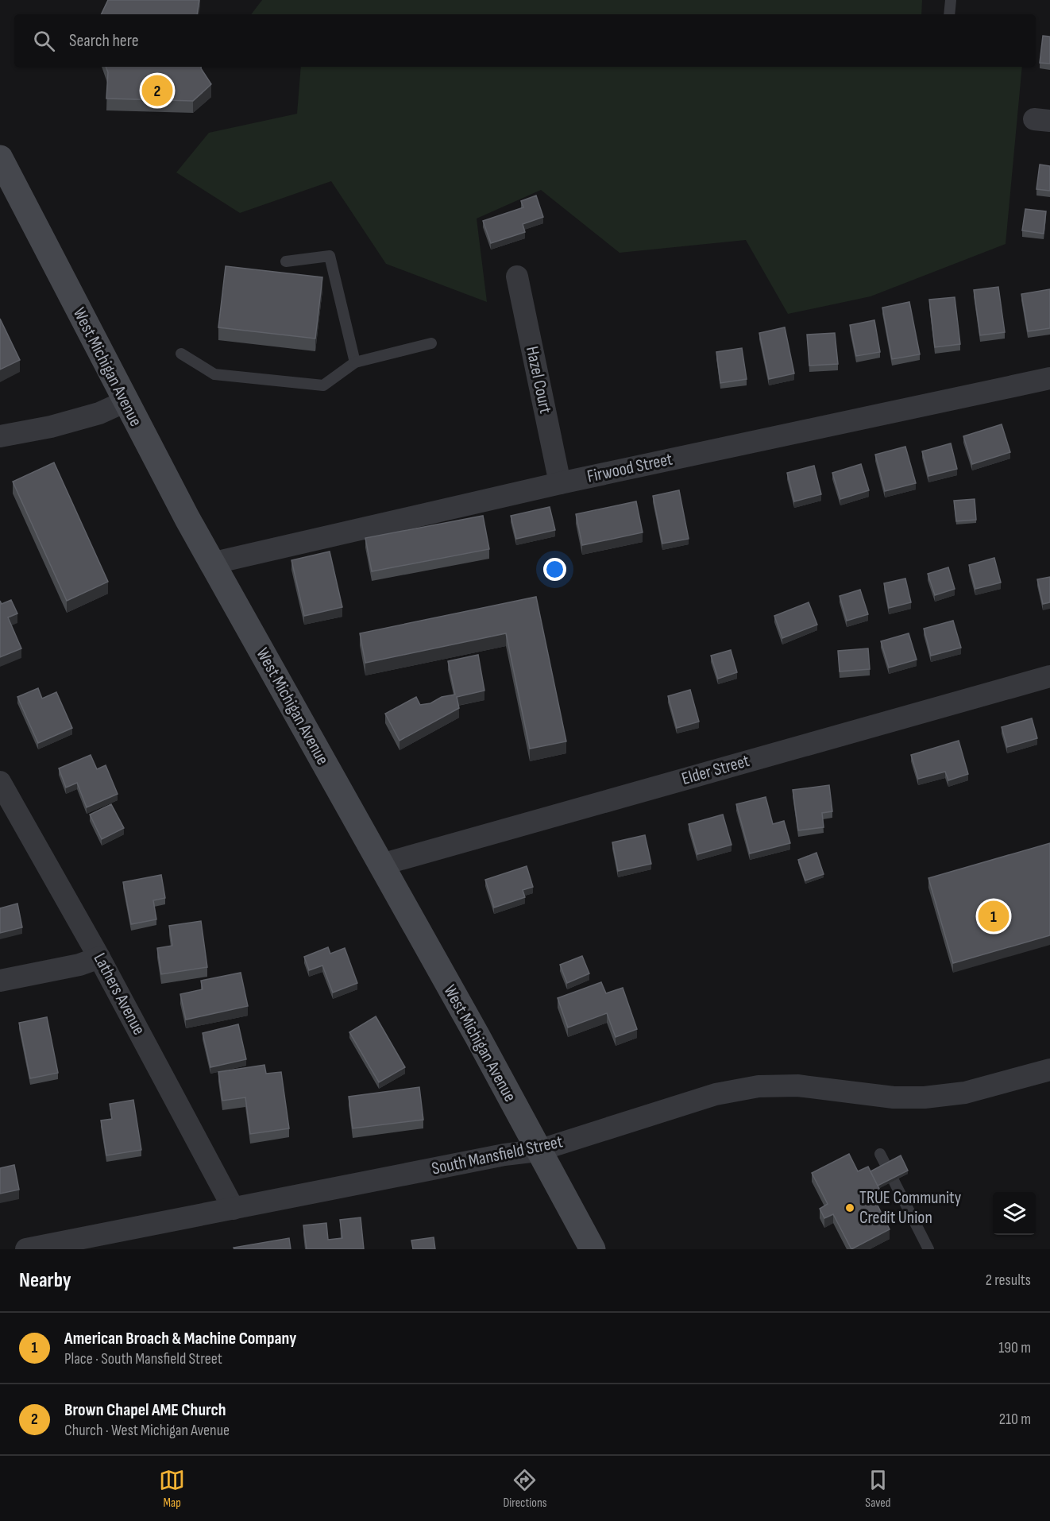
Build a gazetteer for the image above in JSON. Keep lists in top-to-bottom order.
{
  "streets": {
    "main road": ["West Michigan Avenue"],
    "street": [
      "Hazel Court",
      "Firwood Street",
      "Elder Street",
      "Lathers Avenue",
      "South Mansfield Street"
    ]
  },
  "crossings": [
    ["West Michigan Avenue", "Firwood Street"],
    ["West Michigan Avenue", "Elder Street"],
    ["West Michigan Avenue", "South Mansfield Street"],
    ["Hazel Court", "Firwood Street"],
    ["Lathers Avenue", "South Mansfield Street"]
  ],
  "places": ["TRUE Community Credit Union"],
  "page": {
    "search": "Search here",
    "pins": ["2", "1"],
    "heading": ["Nearby", "2 results"],
    "list": [
      {
        "mark": "1",
        "name": "American Broach & Machine Company",
        "note": "Place · South Mansfield Street",
        "value": "190 m"
      },
      {
        "mark": "2",
        "name": "Brown Chapel AME Church",
        "note": "Church · West Michigan Avenue",
        "value": "210 m"
      }
    ],
    "nav": ["Map", "Directions", "Saved"]
  }
}
